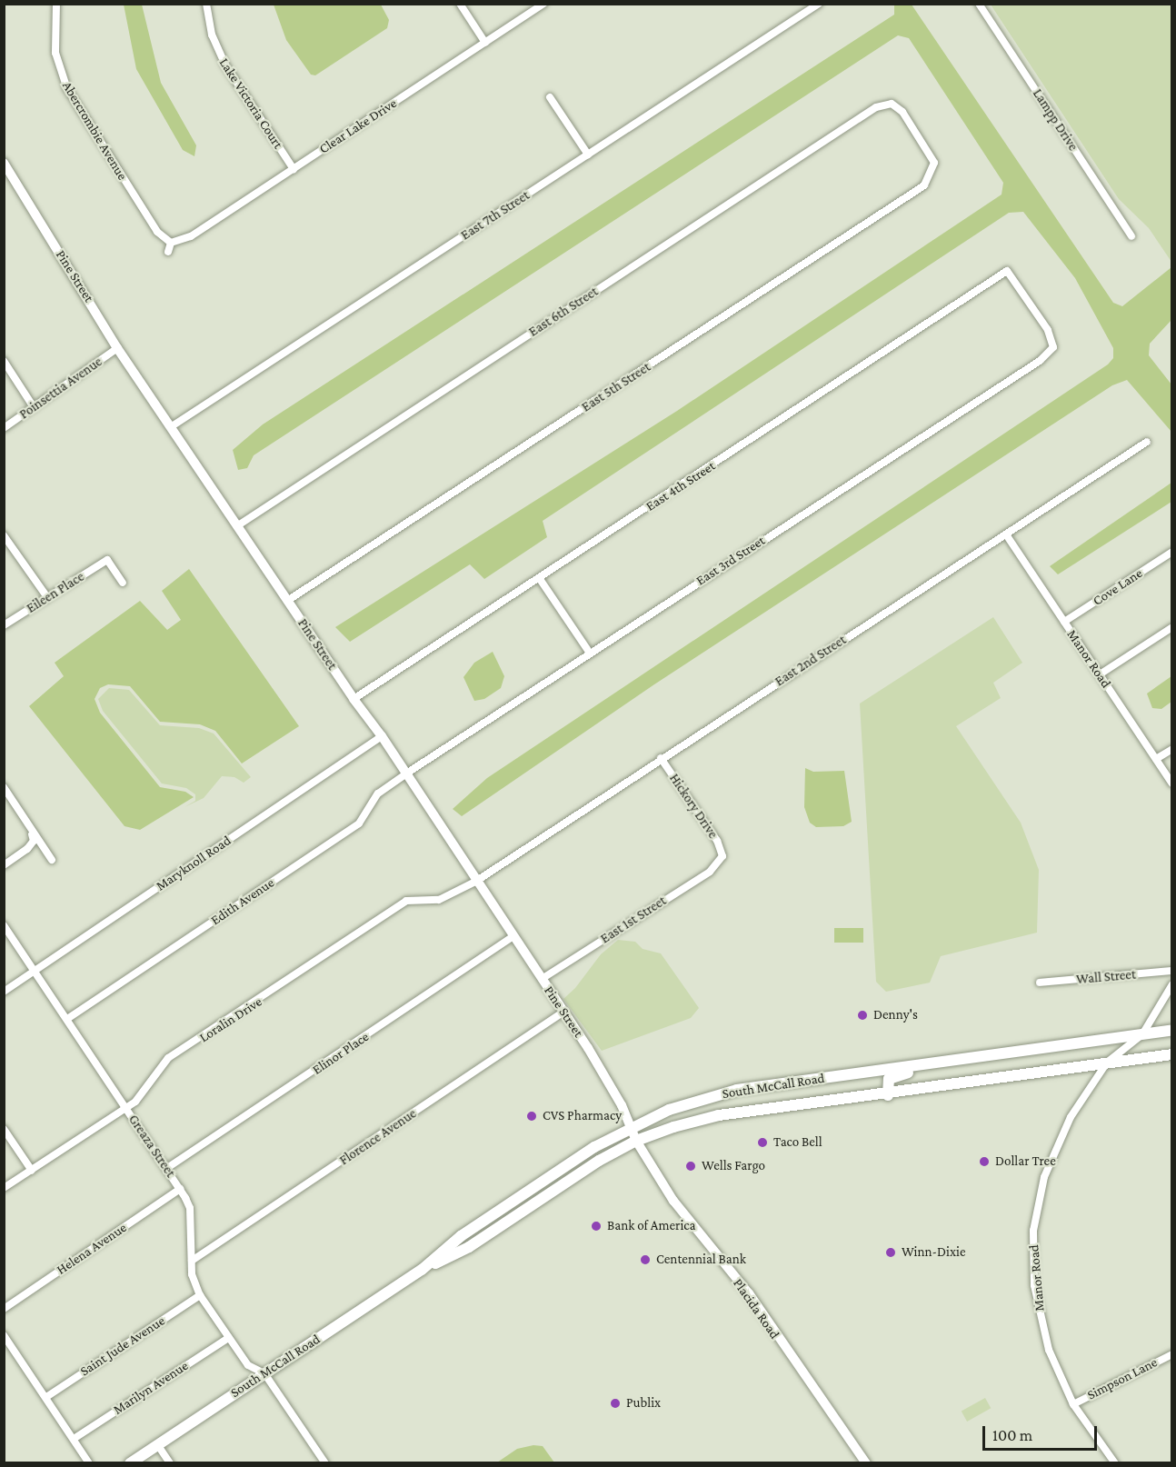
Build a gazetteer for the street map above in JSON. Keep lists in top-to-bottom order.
{
  "streets": {
    "main road": ["Pine Street", "South McCall Road", "Placida Road"],
    "street": [
      "Lake Victoria Court",
      "Lampp Drive",
      "Clear Lake Drive",
      "Abercrombie Avenue",
      "East 7th Street",
      "East 6th Street",
      "East 5th Street",
      "Poinsettia Avenue",
      "East 4th Street",
      "East 3rd Street",
      "Cove Lane",
      "Eileen Place",
      "Manor Road",
      "East 2nd Street",
      "Hickory Drive",
      "Maryknoll Road",
      "Edith Avenue",
      "East 1st Street",
      "Wall Street",
      "Loralin Drive",
      "Elinor Place",
      "Florence Avenue",
      "Greaza Street",
      "Helena Avenue",
      "Saint Jude Avenue",
      "Simpson Lane",
      "Marilyn Avenue"
    ]
  },
  "crossings": [
    ["Lake Victoria Court", "Clear Lake Drive"],
    ["Clear Lake Drive", "Abercrombie Avenue"],
    ["East 7th Street", "Pine Street"],
    ["Pine Street", "East 6th Street"],
    ["Pine Street", "East 5th Street"],
    ["Pine Street", "Poinsettia Avenue"],
    ["Pine Street", "East 4th Street"],
    ["Pine Street", "East 3rd Street"],
    ["Pine Street", "East 2nd Street"],
    ["Pine Street", "Maryknoll Road"],
    ["Pine Street", "Edith Avenue"],
    ["Pine Street", "East 1st Street"],
    ["Pine Street", "Loralin Drive"],
    ["Pine Street", "Elinor Place"],
    ["Pine Street", "South McCall Road"],
    ["Pine Street", "Florence Avenue"],
    ["Pine Street", "Placida Road"],
    ["East 6th Street", "East 5th Street"],
    ["East 4th Street", "East 3rd Street"],
    ["East 3rd Street", "Edith Avenue"],
    ["Cove Lane", "Manor Road"],
    ["Manor Road", "East 2nd Street"],
    ["Manor Road", "South McCall Road"],
    ["Manor Road", "Simpson Lane"],
    ["East 2nd Street", "Hickory Drive"],
    ["East 2nd Street", "Loralin Drive"],
    ["Hickory Drive", "East 1st Street"],
    ["Maryknoll Road", "Greaza Street"],
    ["Edith Avenue", "Greaza Street"],
    ["Loralin Drive", "Greaza Street"],
    ["Elinor Place", "Greaza Street"],
    ["South McCall Road", "Greaza Street"],
    ["South McCall Road", "Placida Road"],
    ["Florence Avenue", "Greaza Street"],
    ["Greaza Street", "Helena Avenue"],
    ["Greaza Street", "Saint Jude Avenue"],
    ["Greaza Street", "Marilyn Avenue"]
  ],
  "places": [
    "Denny's",
    "CVS Pharmacy",
    "Taco Bell",
    "Dollar Tree",
    "Wells Fargo",
    "Bank of America",
    "Winn-Dixie",
    "Centennial Bank",
    "Publix"
  ],
  "scale_bar": "100 m"
}
